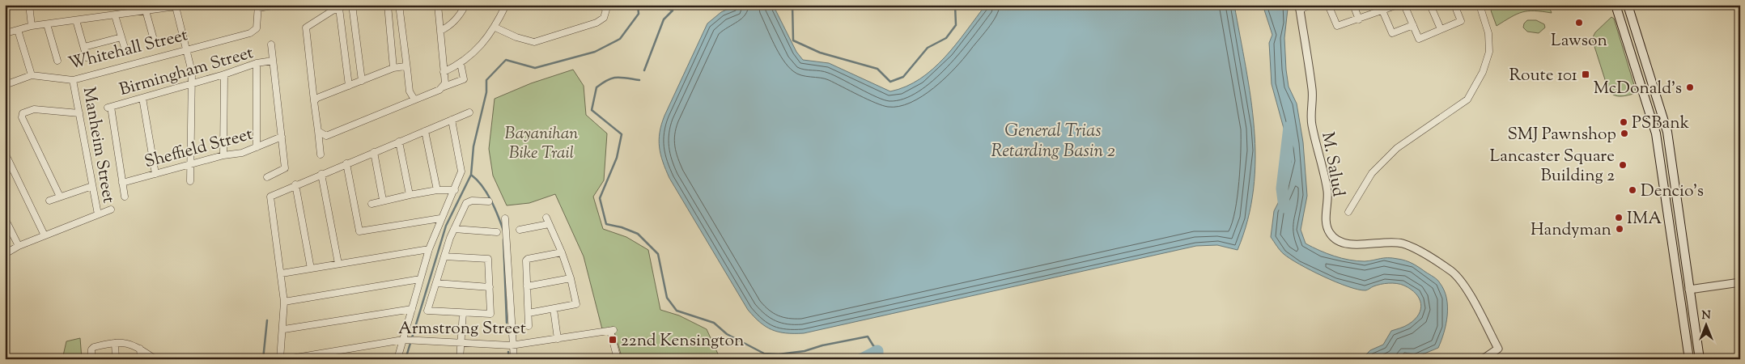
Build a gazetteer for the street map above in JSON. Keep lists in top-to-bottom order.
{
  "streets": {
    "street": [
      "Whitehall Street",
      "Birmingham Street",
      "Manheim Street",
      "Sheffield Street",
      "M. Salud",
      "Armstrong Street"
    ]
  },
  "crossings": [
    ["Whitehall Street", "Manheim Street"],
    ["Birmingham Street", "Sheffield Street"]
  ],
  "water": ["General Trias Retarding Basin 2"],
  "parks": ["Bayanihan Bike Trail"],
  "places": {
    "other": [
      "Lawson",
      "McDonald's",
      "PSBank",
      "SMJ Pawnshop",
      "Lancaster Square Building 2",
      "Dencio's",
      "IMA",
      "Handyman"
    ],
    "transit": ["Route 101", "22nd Kensington"]
  },
  "north": "top"
}
